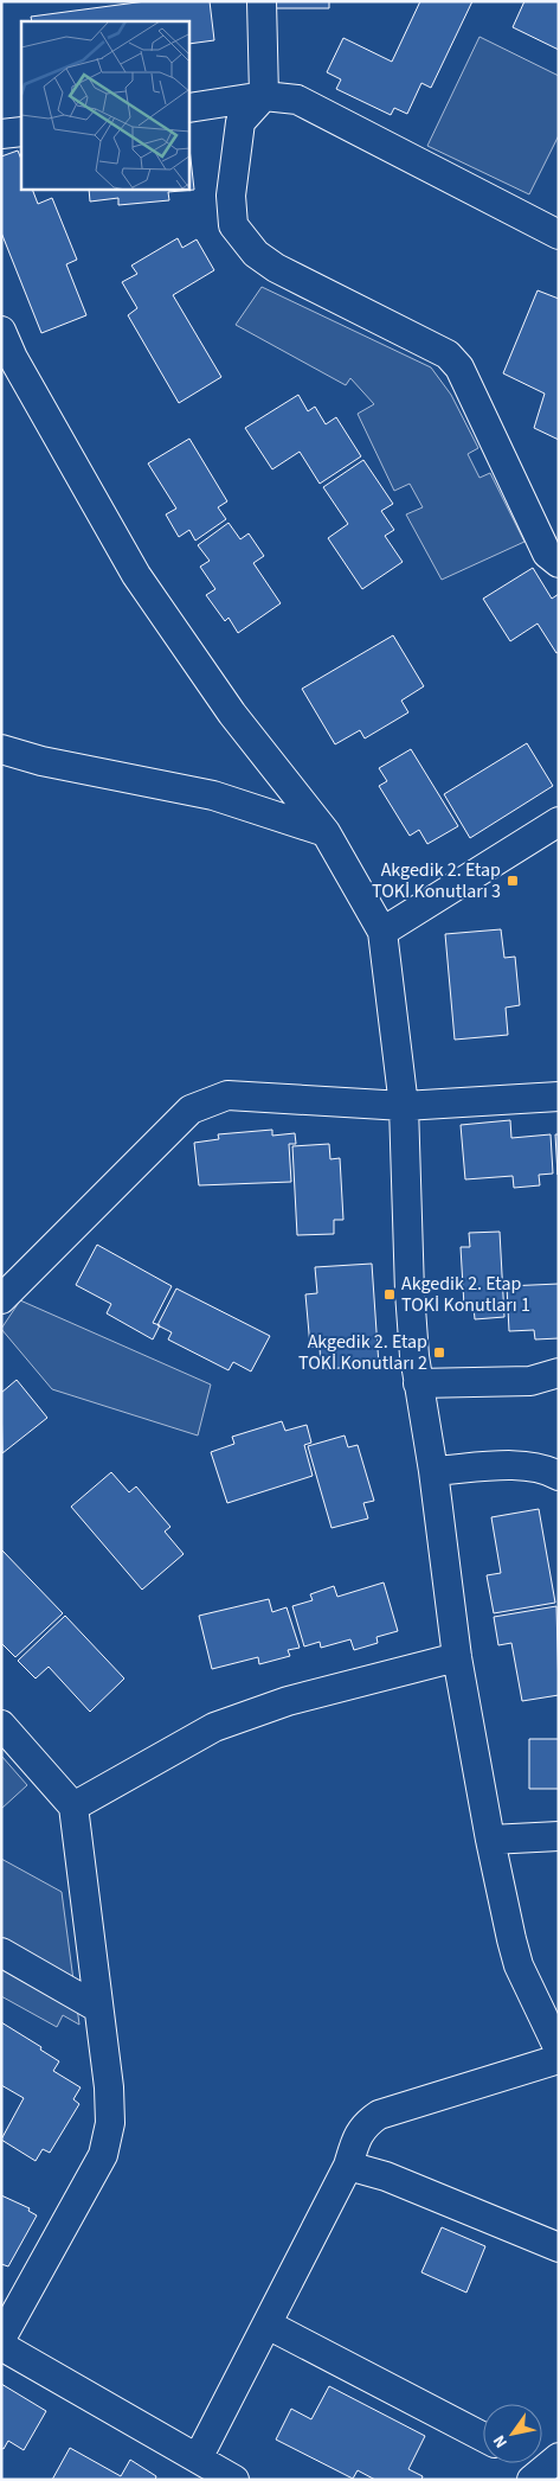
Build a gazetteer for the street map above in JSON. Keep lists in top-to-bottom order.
{
  "places": {
    "transit": ["Akgedik 2. Etap TOKİ Konutları 3", "Akgedik 2. Etap TOKİ Konutları 1", "Akgedik 2. Etap TOKİ Konutları 2"]
  },
  "north": "bottom left"
}
